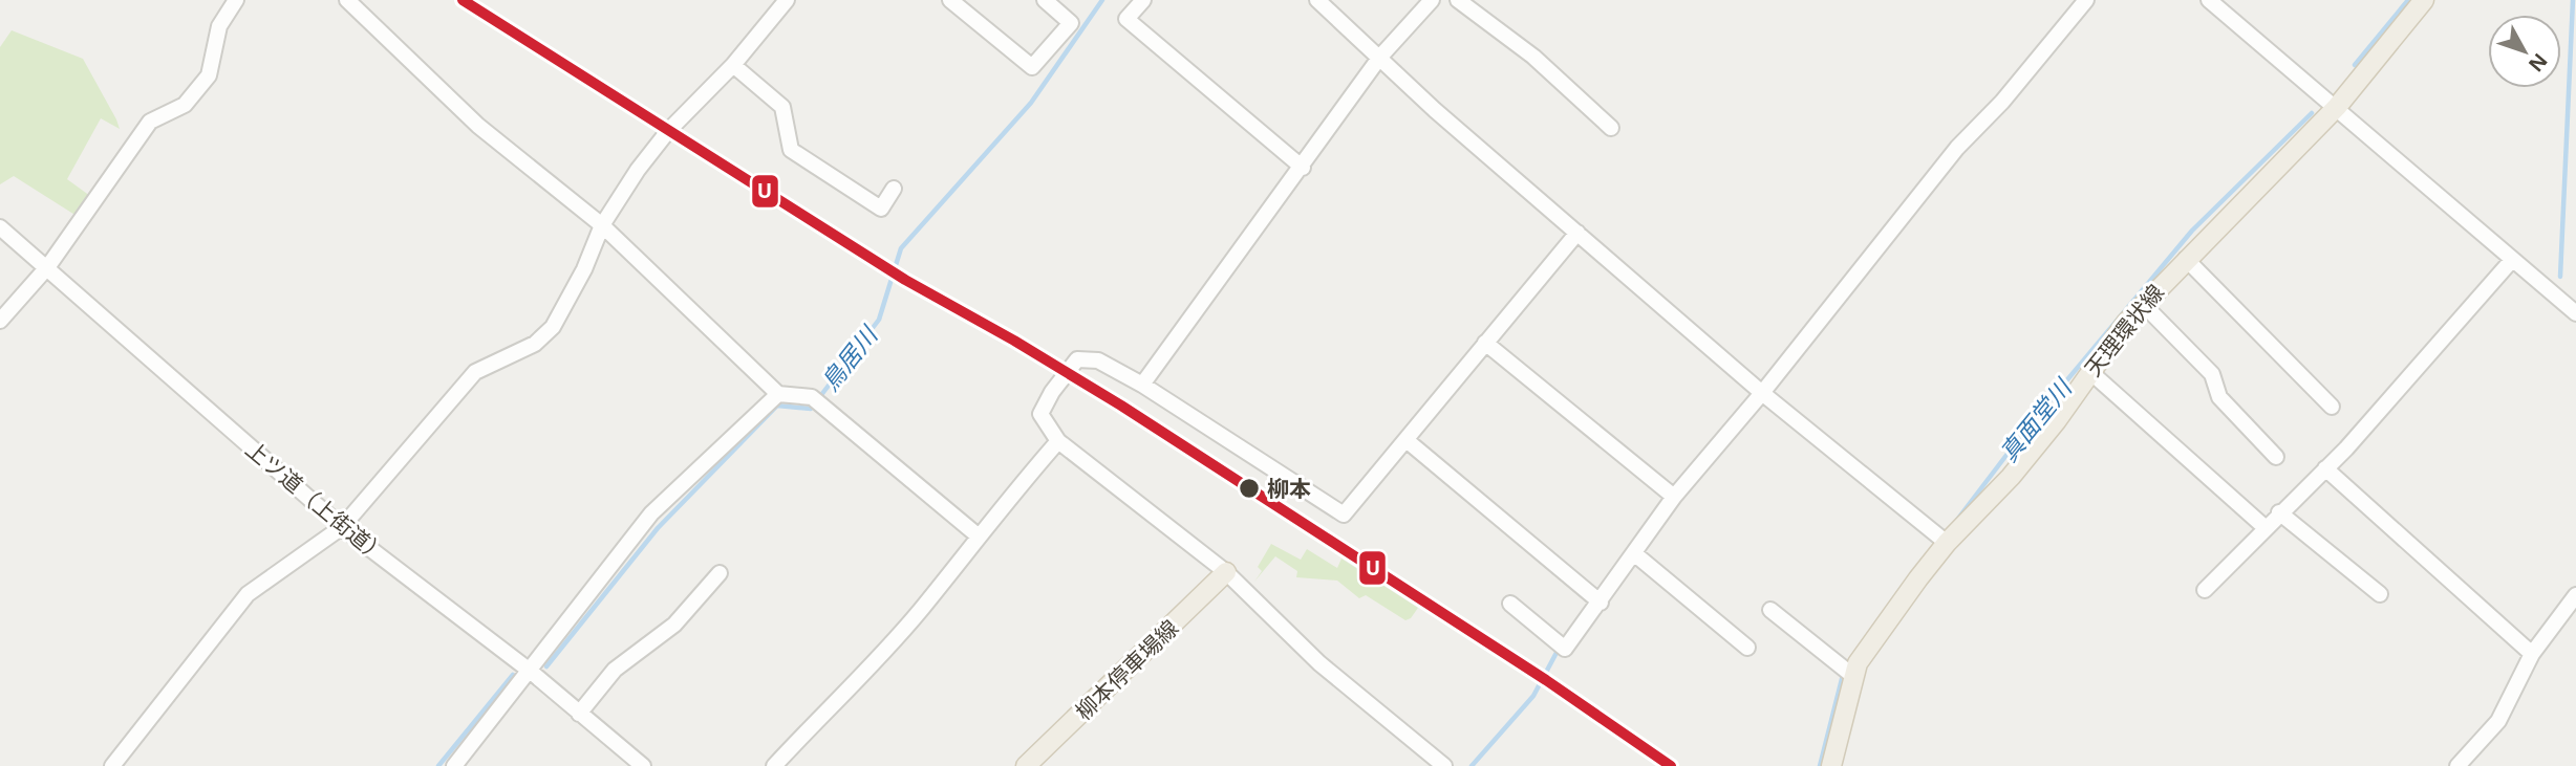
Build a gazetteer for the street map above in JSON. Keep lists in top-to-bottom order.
{
  "streets": {
    "main road": ["天理環状線", "柳本停車場線"],
    "street": ["上ツ道（上街道）"]
  },
  "water": ["鳥居川", "真面堂川"],
  "places": ["柳本"],
  "lines": ["transit line U"],
  "north": "bottom right"
}
